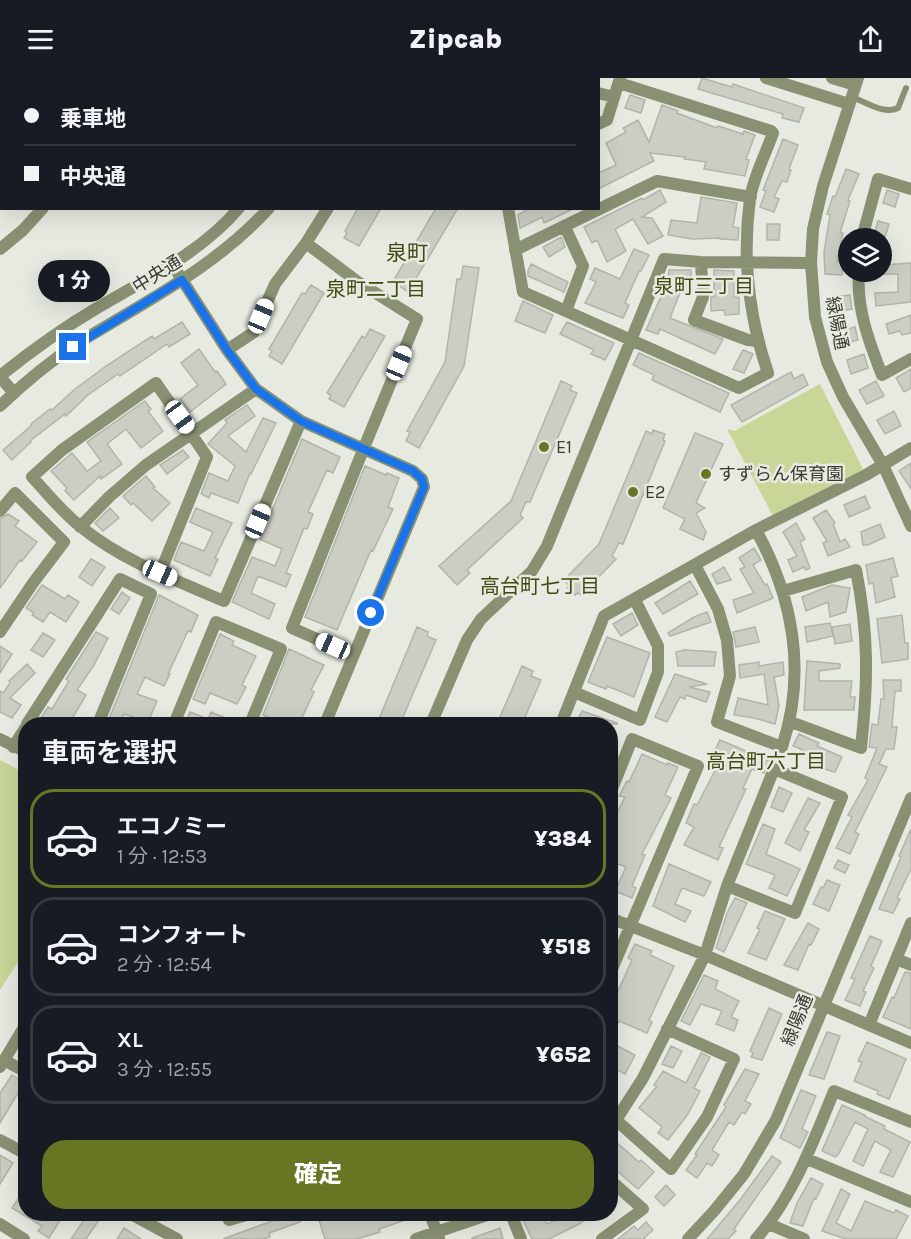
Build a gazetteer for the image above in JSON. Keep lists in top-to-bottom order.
{
  "streets": {
    "street": ["中央通", "緑陽通"]
  },
  "districts": [
    "泉町",
    "泉町三丁目",
    "泉町二丁目",
    "高台町七丁目",
    "高台町六丁目"
  ],
  "places": ["E1", "すずらん保育園", "E2"],
  "page": {
    "header": "Zipcab",
    "banner": ["乗車地", "中央通"],
    "bubble": "1 分",
    "heading": "車両を選択",
    "list": [
      {
        "name": "エコノミー",
        "note": "1 分 · 12:53",
        "value": "¥384"
      },
      {
        "name": "コンフォート",
        "note": "2 分 · 12:54",
        "value": "¥518"
      },
      {
        "name": "XL",
        "note": "3 分 · 12:55",
        "value": "¥652"
      }
    ],
    "buttons": "確定"
  }
}
